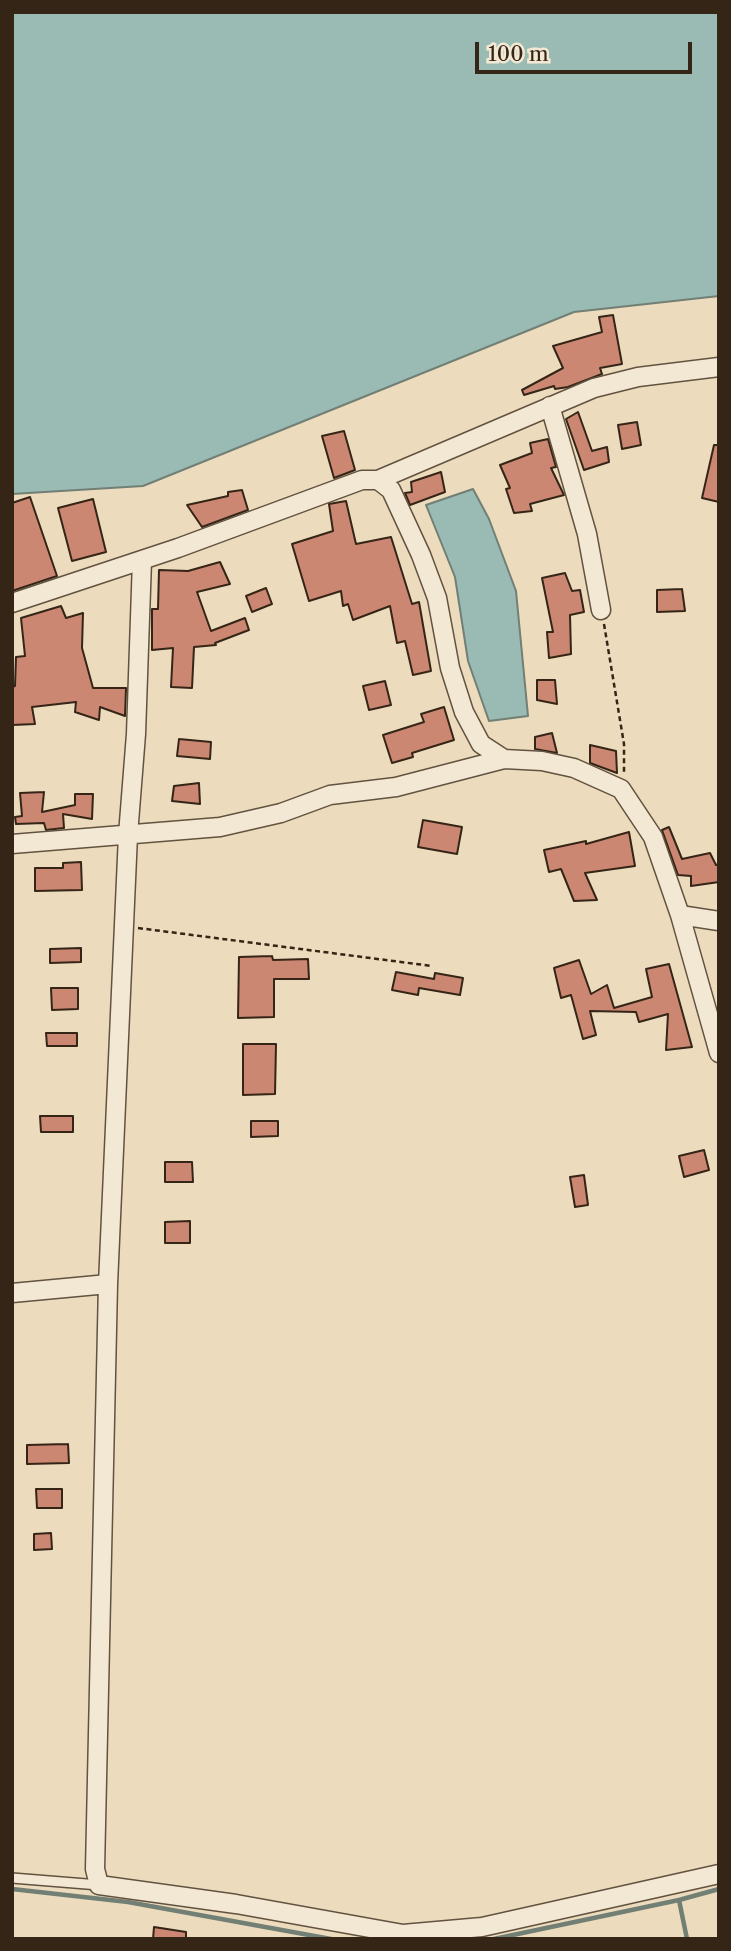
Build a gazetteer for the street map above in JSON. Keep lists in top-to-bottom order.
{
  "scale_bar": "100 m"
}
